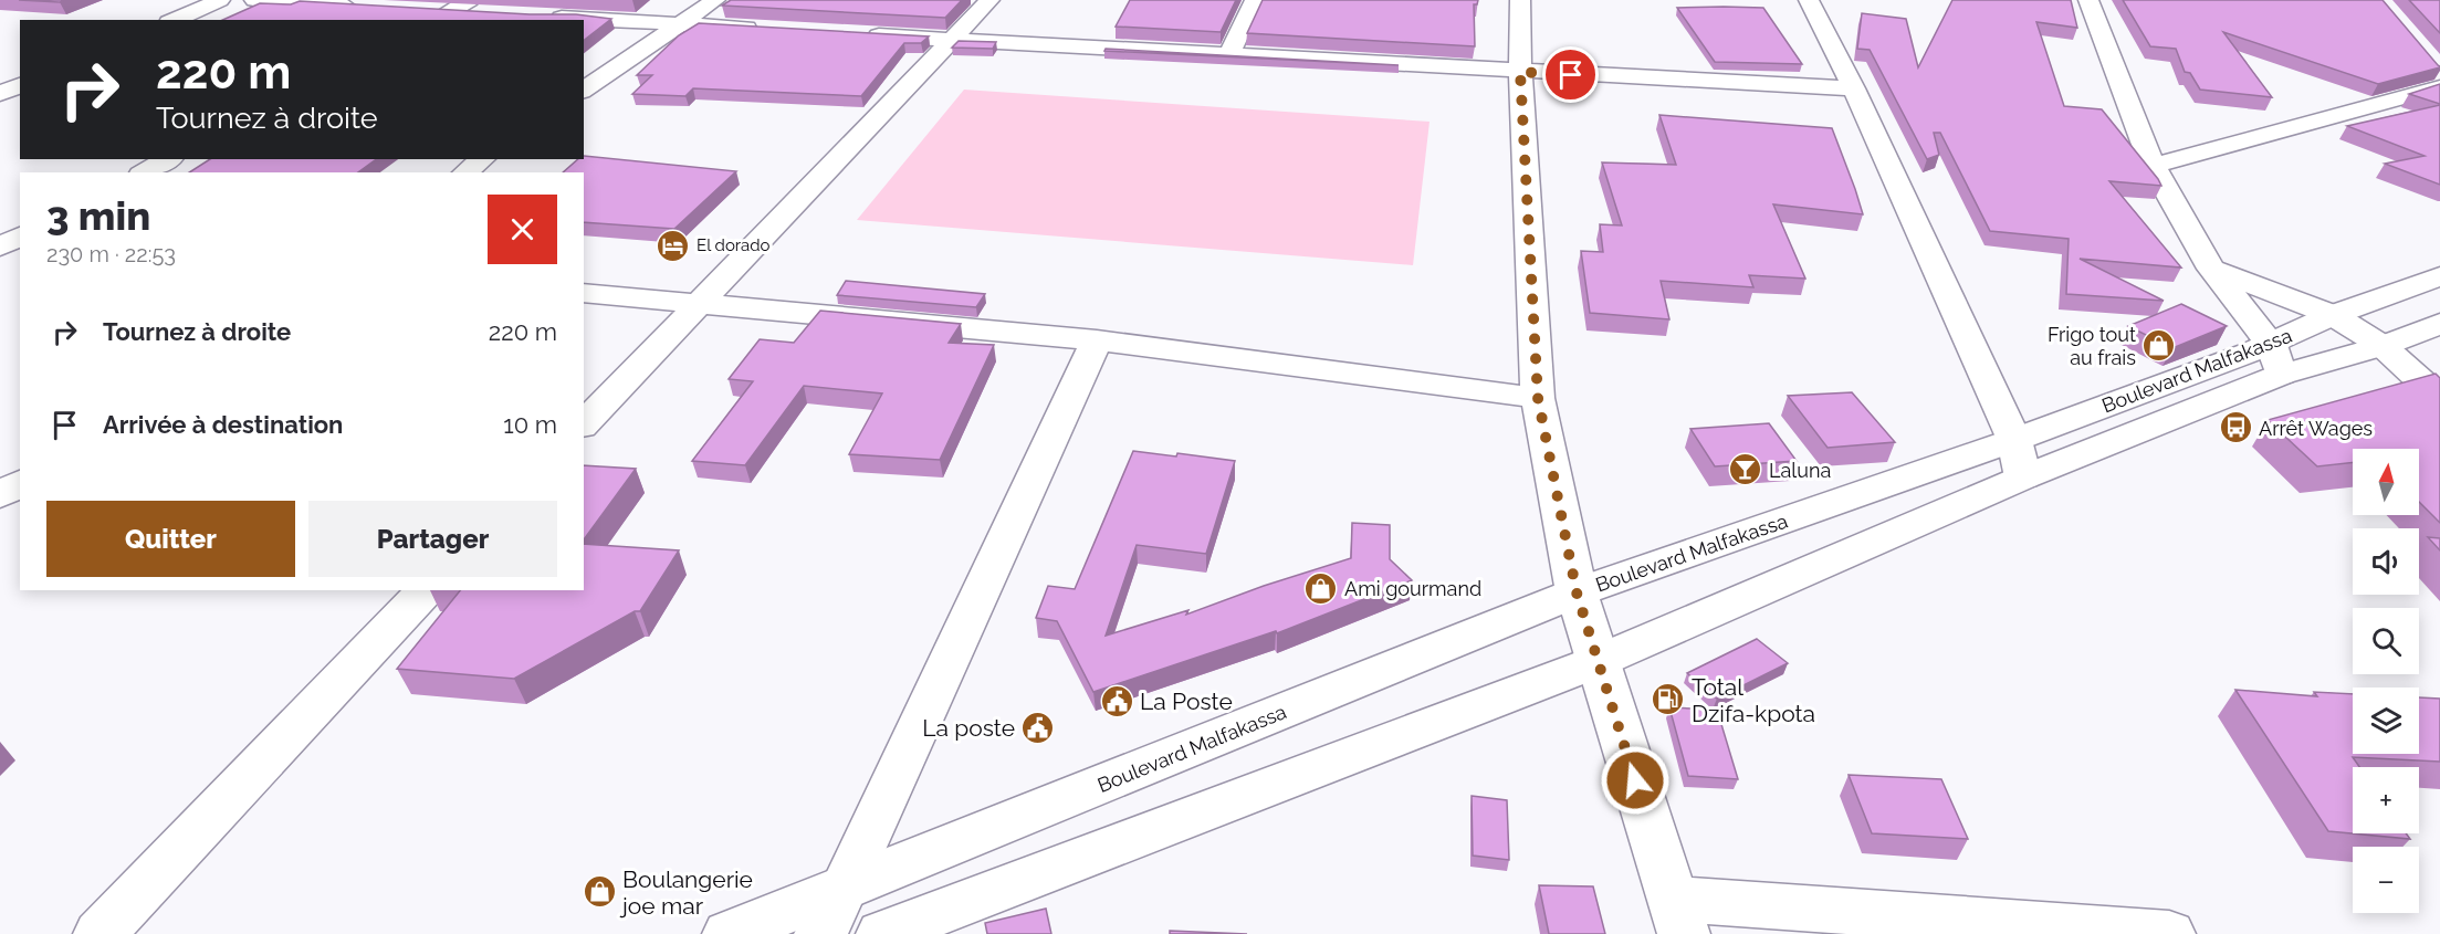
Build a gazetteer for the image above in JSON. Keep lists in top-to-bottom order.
{
  "streets": {
    "street": ["Boulevard Malfakassa"]
  },
  "places": {
    "hotel": ["El dorado"],
    "shop": ["Frigo tout au frais", "Ami gourmand", "Boulangerie joe mar"],
    "bus stop": ["Arrêt Wages"],
    "bar": ["Laluna"],
    "fuel station": ["Total Dzifa-kpota"],
    "public building": ["La Poste", "La poste"]
  },
  "north": "top",
  "page": {
    "turn": ["220 m", "Tournez à droite"],
    "heading": ["3 min", "230 m · 22:53"],
    "list": [
      {
        "name": "Tournez à droite",
        "value": "220 m"
      },
      {
        "name": "Arrivée à destination",
        "value": "10 m"
      }
    ],
    "map_buttons": ["+", "−"],
    "buttons": ["Quitter", "Partager"]
  }
}
